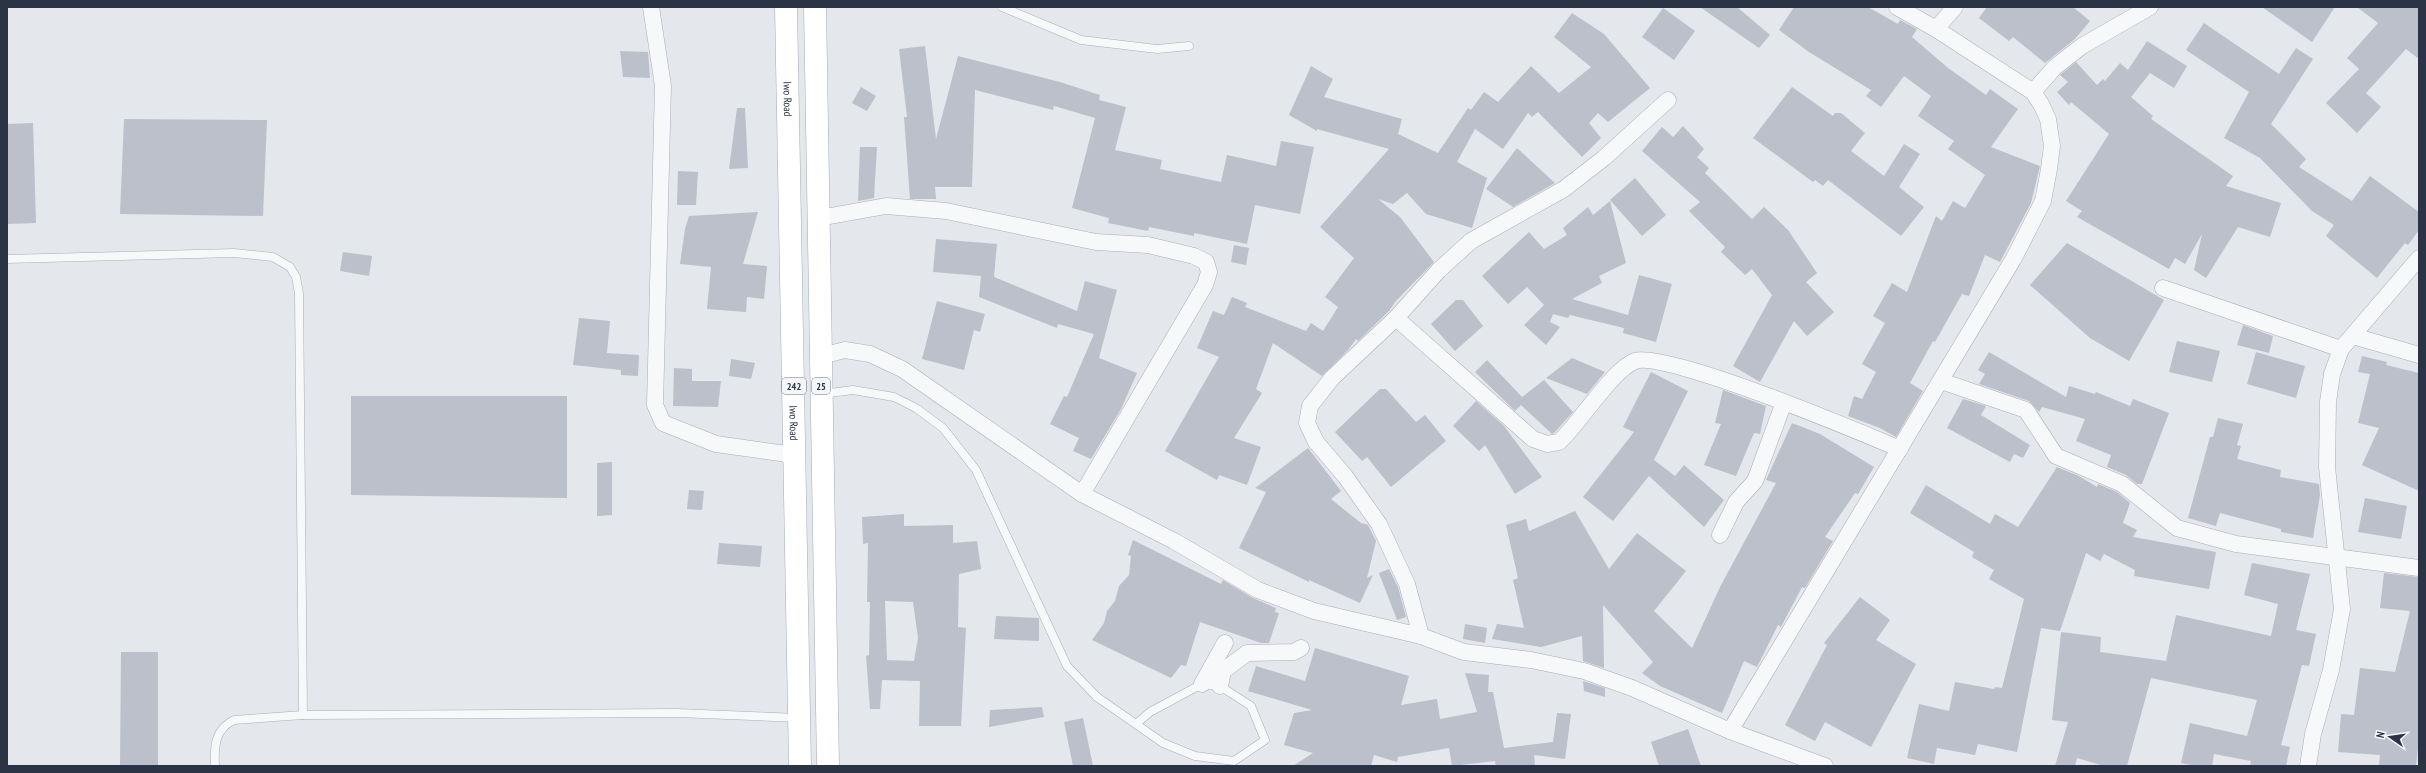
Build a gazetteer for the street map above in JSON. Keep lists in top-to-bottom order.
{
  "streets": {
    "main road": ["Iwo Road", "242", "25"]
  },
  "north": "left"
}
